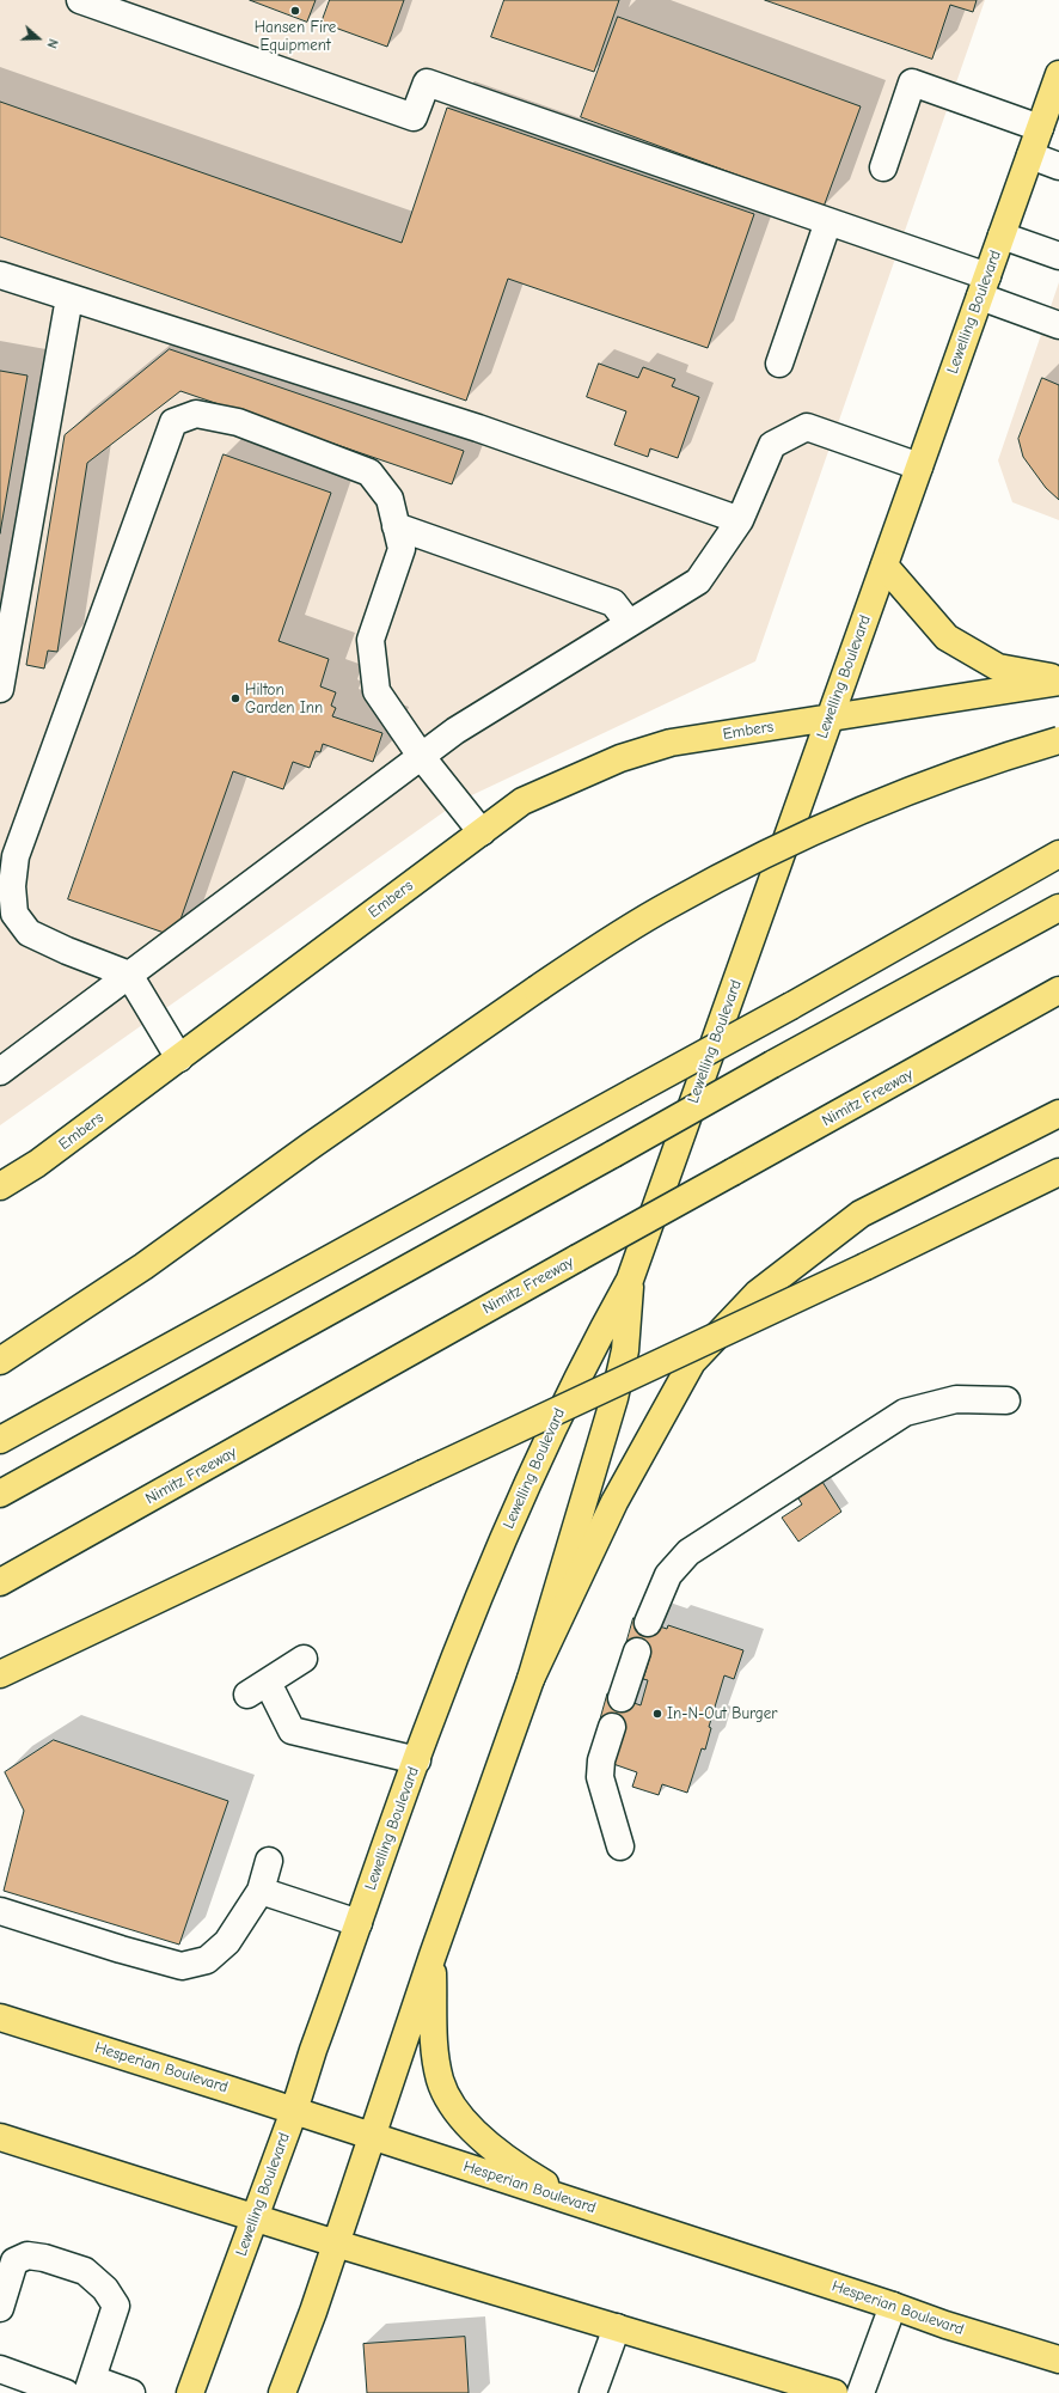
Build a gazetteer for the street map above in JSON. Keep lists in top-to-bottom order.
{
  "streets": {
    "main road": [
      "Lewelling Boulevard",
      "Embers",
      "Nimitz Freeway",
      "Hesperian Boulevard"
    ]
  },
  "crossings": [
    ["Lewelling Boulevard", "Embers"],
    ["Lewelling Boulevard", "Hesperian Boulevard"]
  ],
  "places": ["Hansen Fire Equipment", "Hilton Garden Inn", "In-N-Out Burger"],
  "north": "right"
}
